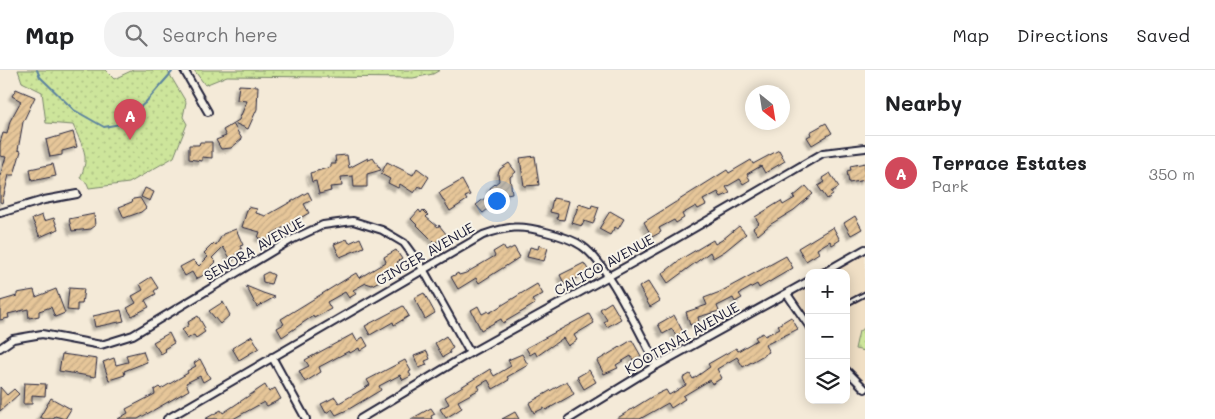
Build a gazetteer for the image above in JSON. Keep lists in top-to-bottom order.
{
  "streets": {
    "street": [
      "SENORA AVENUE",
      "GINGER AVENUE",
      "CALICO AVENUE",
      "KOOTENAI AVENUE"
    ]
  },
  "crossings": [
    ["SENORA AVENUE", "GINGER AVENUE"],
    ["SENORA AVENUE", "CALICO AVENUE"],
    ["GINGER AVENUE", "CALICO AVENUE"],
    ["GINGER AVENUE", "KOOTENAI AVENUE"]
  ],
  "north": "bottom right",
  "page": {
    "header": "Map",
    "search": "Search here",
    "nav": ["Map", "Directions", "Saved"],
    "heading": "Nearby",
    "pins": "A",
    "list": [
      {
        "mark": "A",
        "name": "Terrace Estates",
        "note": "Park",
        "value": "350 m"
      }
    ],
    "map_buttons": ["+", "−"]
  }
}
